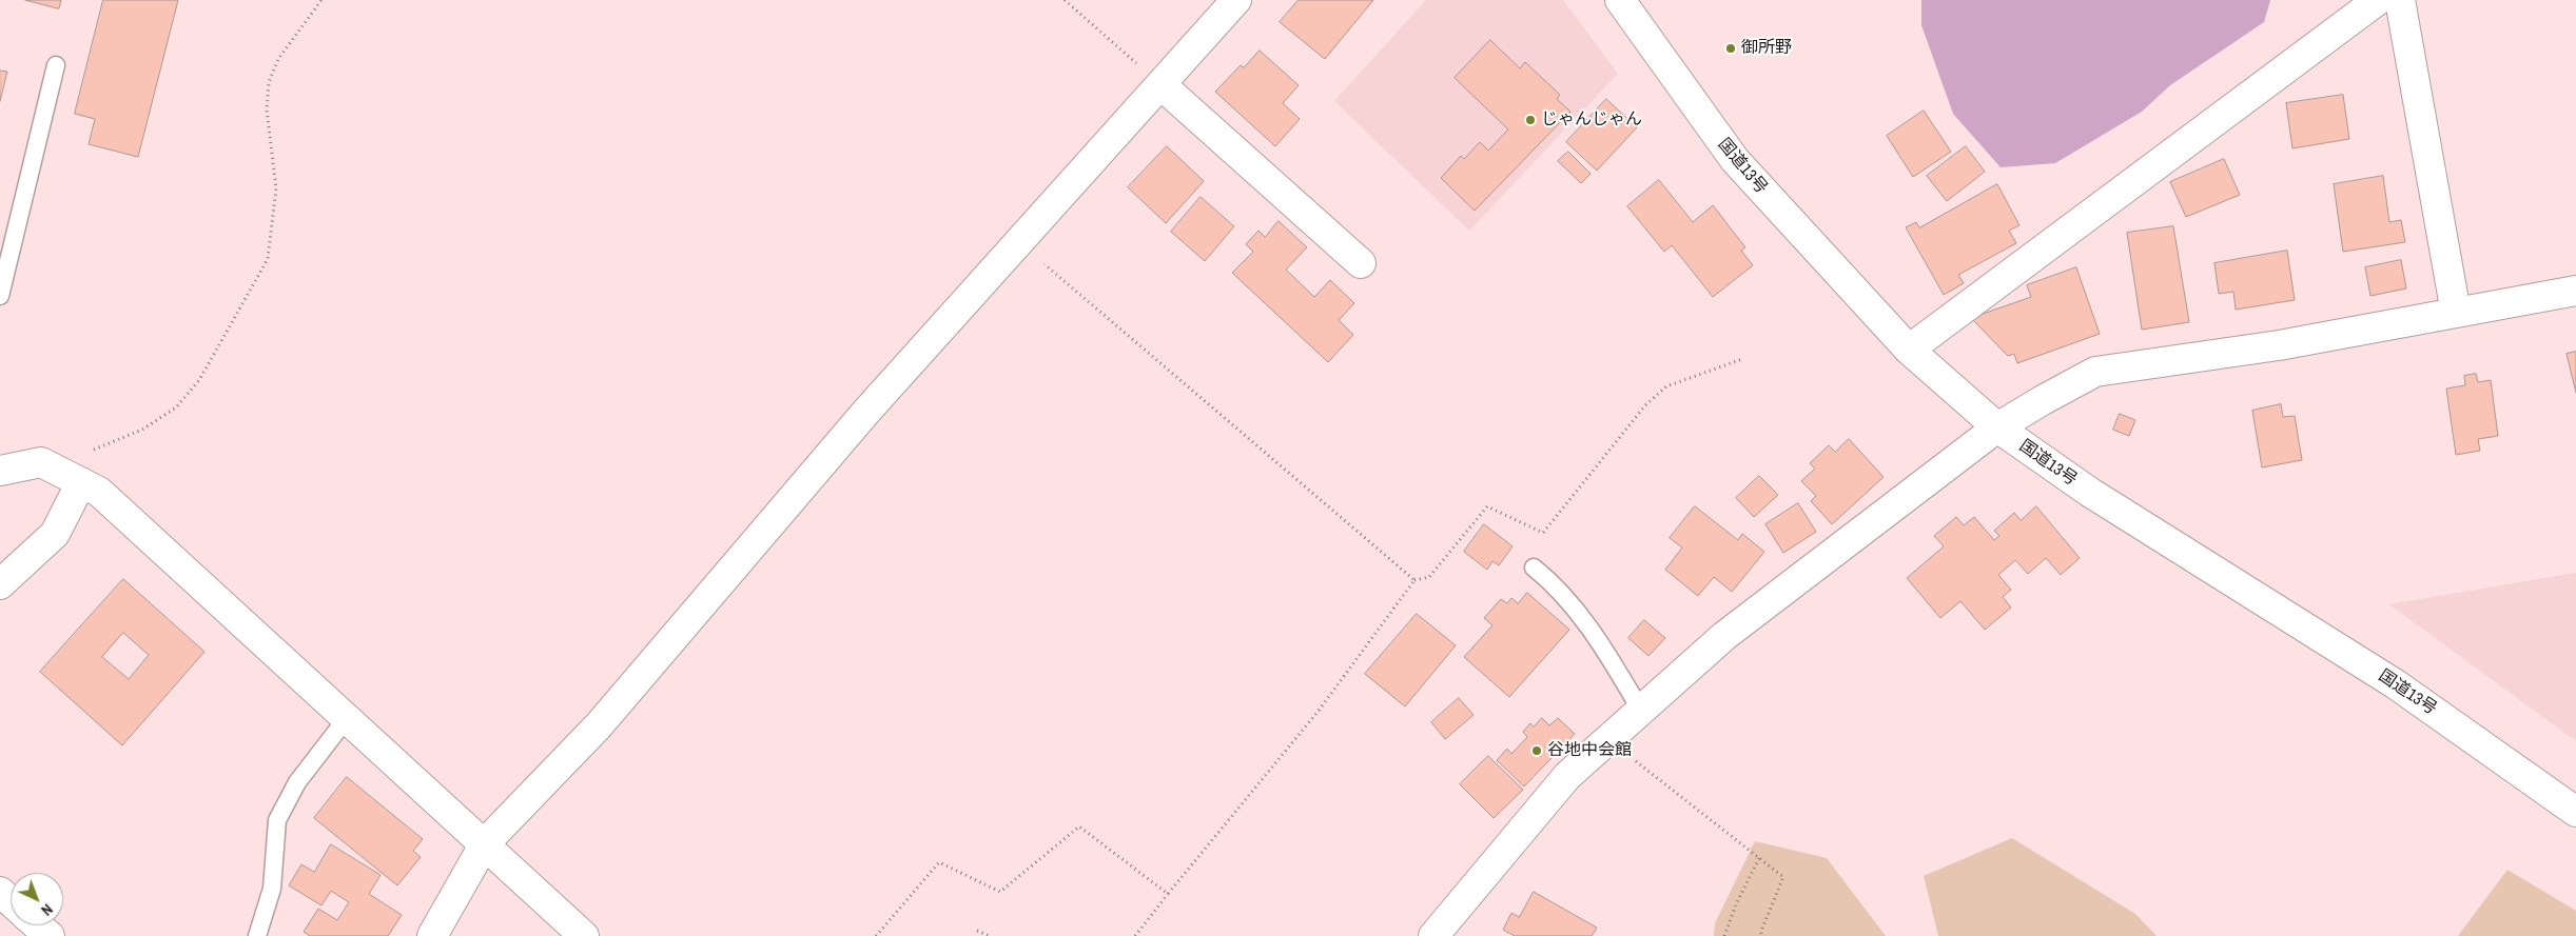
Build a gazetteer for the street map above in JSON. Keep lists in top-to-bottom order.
{
  "streets": {
    "main road": ["国道13号"]
  },
  "places": ["御所野", "じゃんじゃん", "谷地中会館"],
  "north": "bottom right"
}
